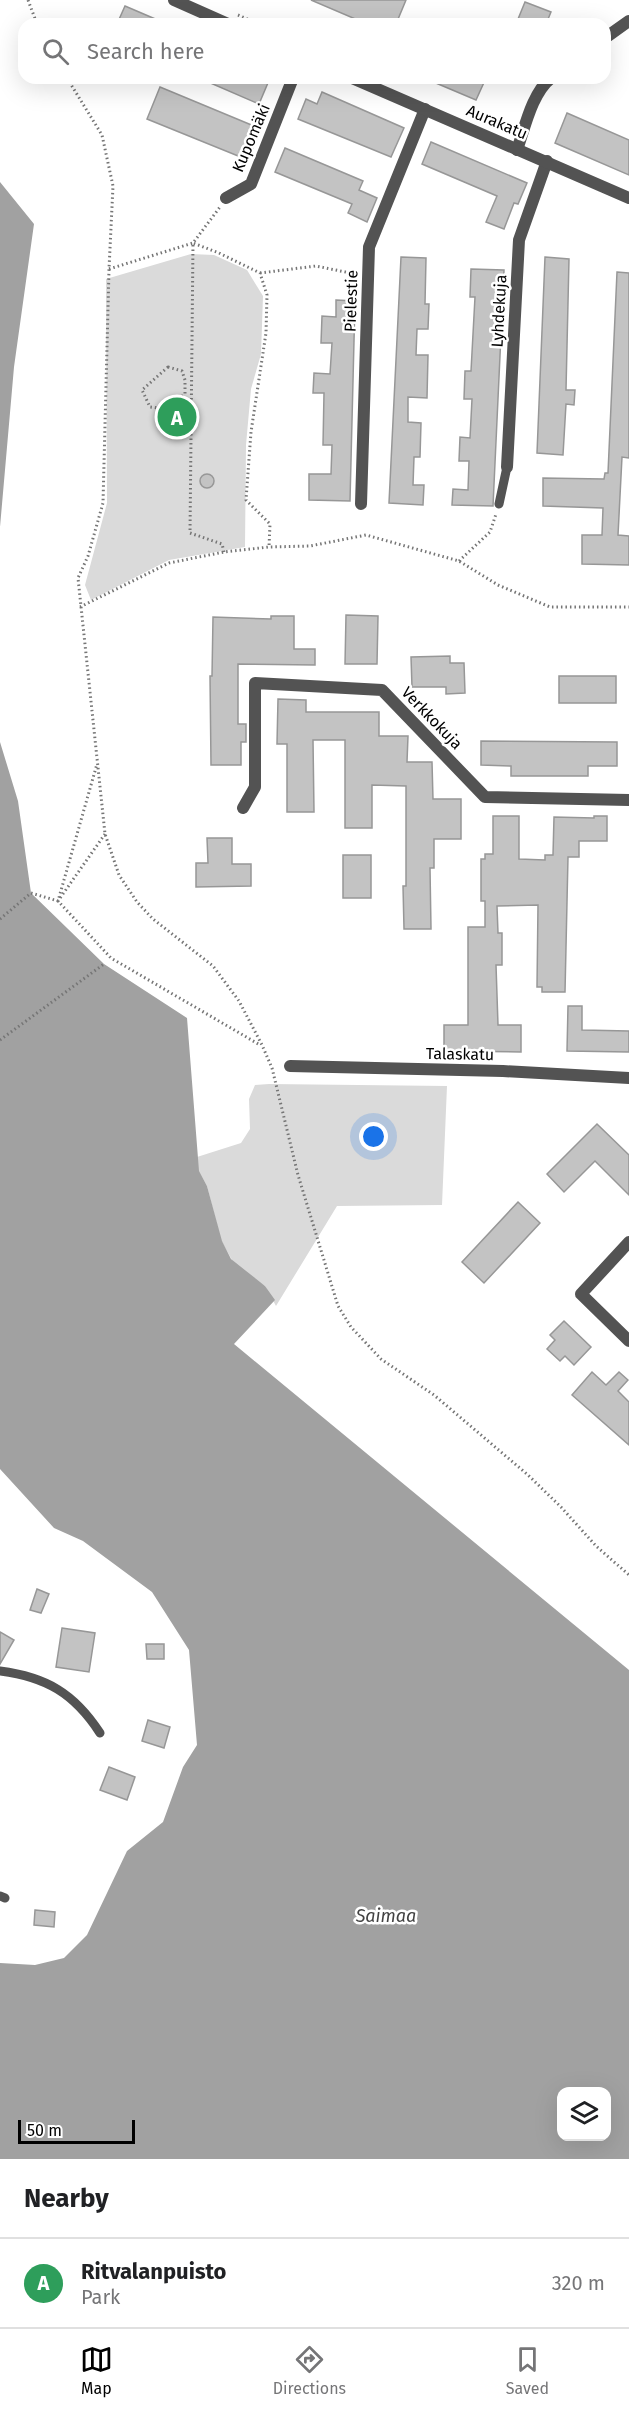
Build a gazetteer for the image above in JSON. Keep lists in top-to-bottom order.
{
  "streets": {
    "street": [
      "Aurakatu",
      "Kupomäki",
      "Pielestie",
      "Lyhdekuja",
      "Verkkokuja",
      "Talaskatu"
    ]
  },
  "crossings": [
    ["Aurakatu", "Pielestie"],
    ["Aurakatu", "Lyhdekuja"]
  ],
  "water": ["Saimaa"],
  "scale_bar": "50 m",
  "page": {
    "search": "Search here",
    "pins": "A",
    "scale": "50 m",
    "heading": "Nearby",
    "list": [
      {
        "mark": "A",
        "name": "Ritvalanpuisto",
        "note": "Park",
        "value": "320 m"
      }
    ],
    "nav": ["Map", "Directions", "Saved"]
  }
}
